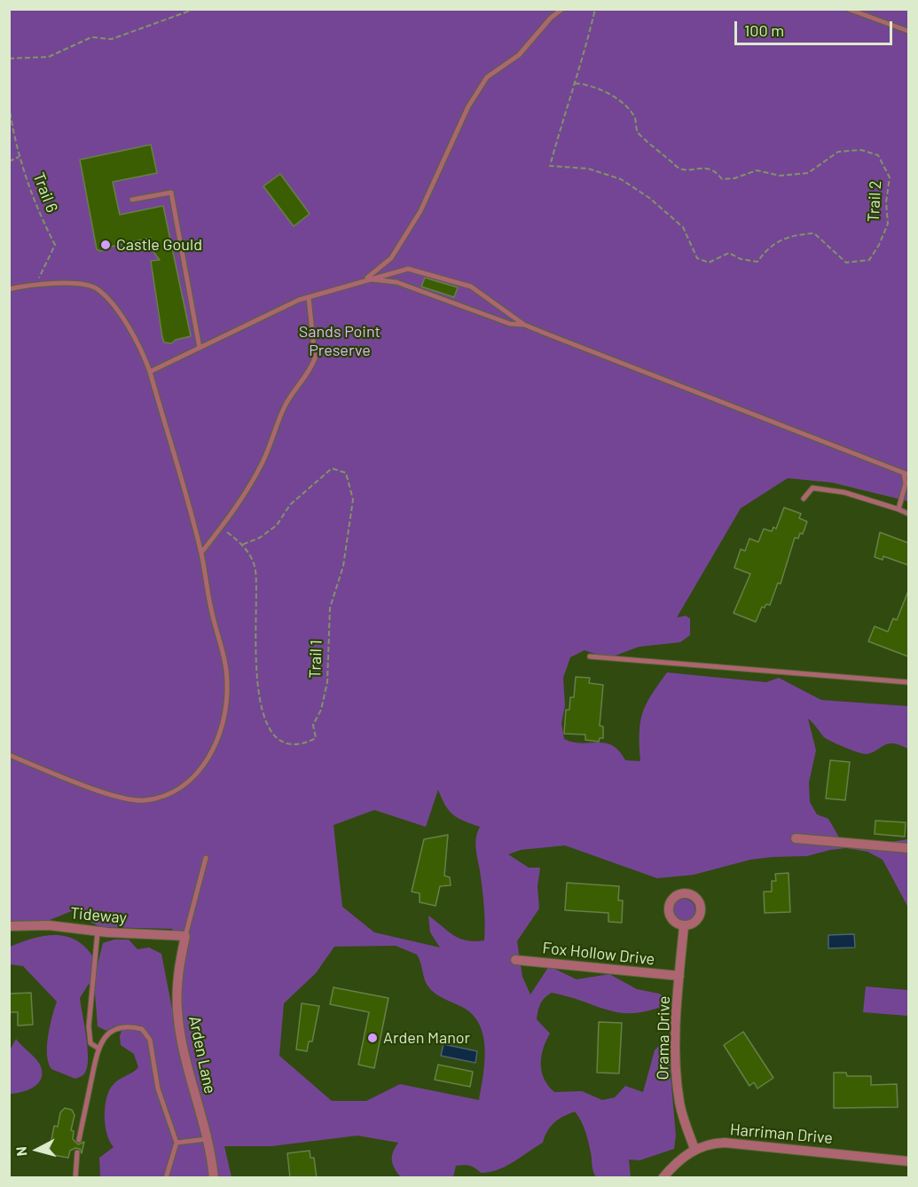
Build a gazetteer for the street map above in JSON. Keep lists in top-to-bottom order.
{
  "streets": {
    "street": [
      "Tideway",
      "Fox Hollow Drive",
      "Orama Drive",
      "Arden Lane",
      "Harriman Drive"
    ],
    "path": ["Trail 6", "Trail 2", "Trail 1"]
  },
  "crossings": [
    ["Tideway", "Arden Lane"],
    ["Fox Hollow Drive", "Orama Drive"],
    ["Orama Drive", "Harriman Drive"]
  ],
  "parks": ["Sands Point Preserve"],
  "places": ["Castle Gould", "Arden Manor"],
  "scale_bar": "100 m",
  "north": "left"
}
